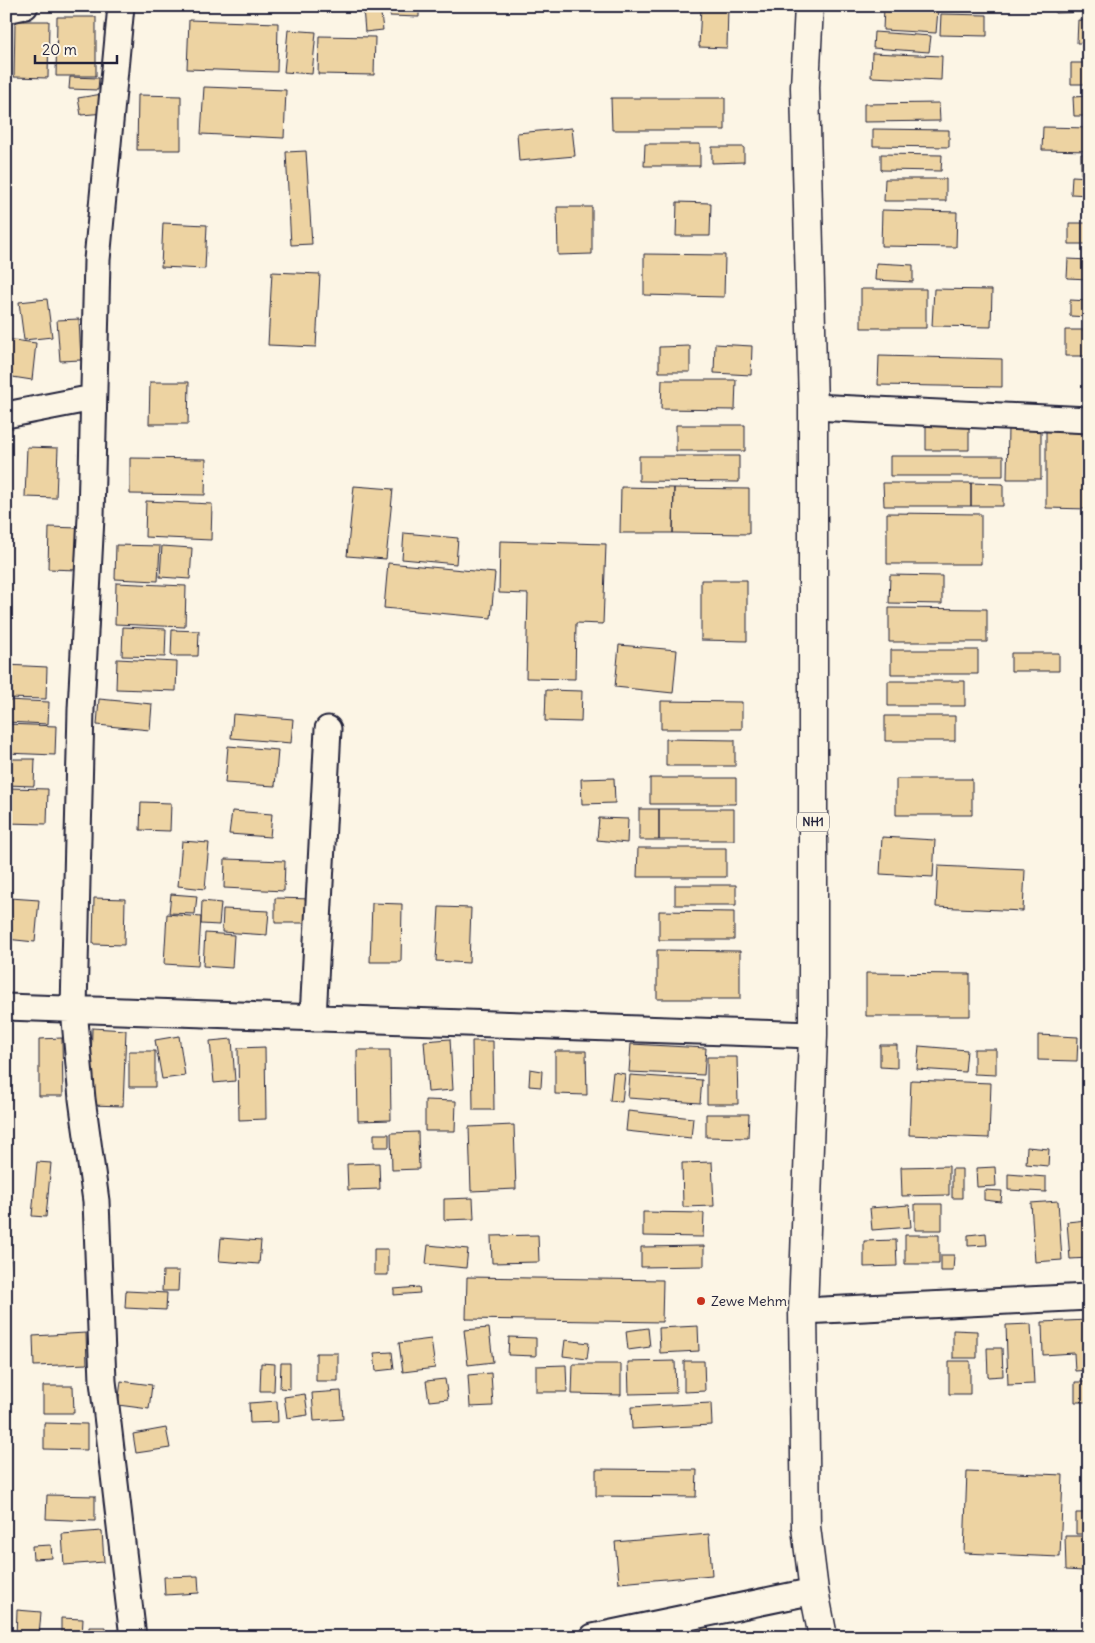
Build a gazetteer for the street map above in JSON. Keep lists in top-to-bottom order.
{
  "streets": {
    "highway": ["NH1"]
  },
  "places": ["Zewe Mehm"],
  "scale_bar": "20 m"
}
